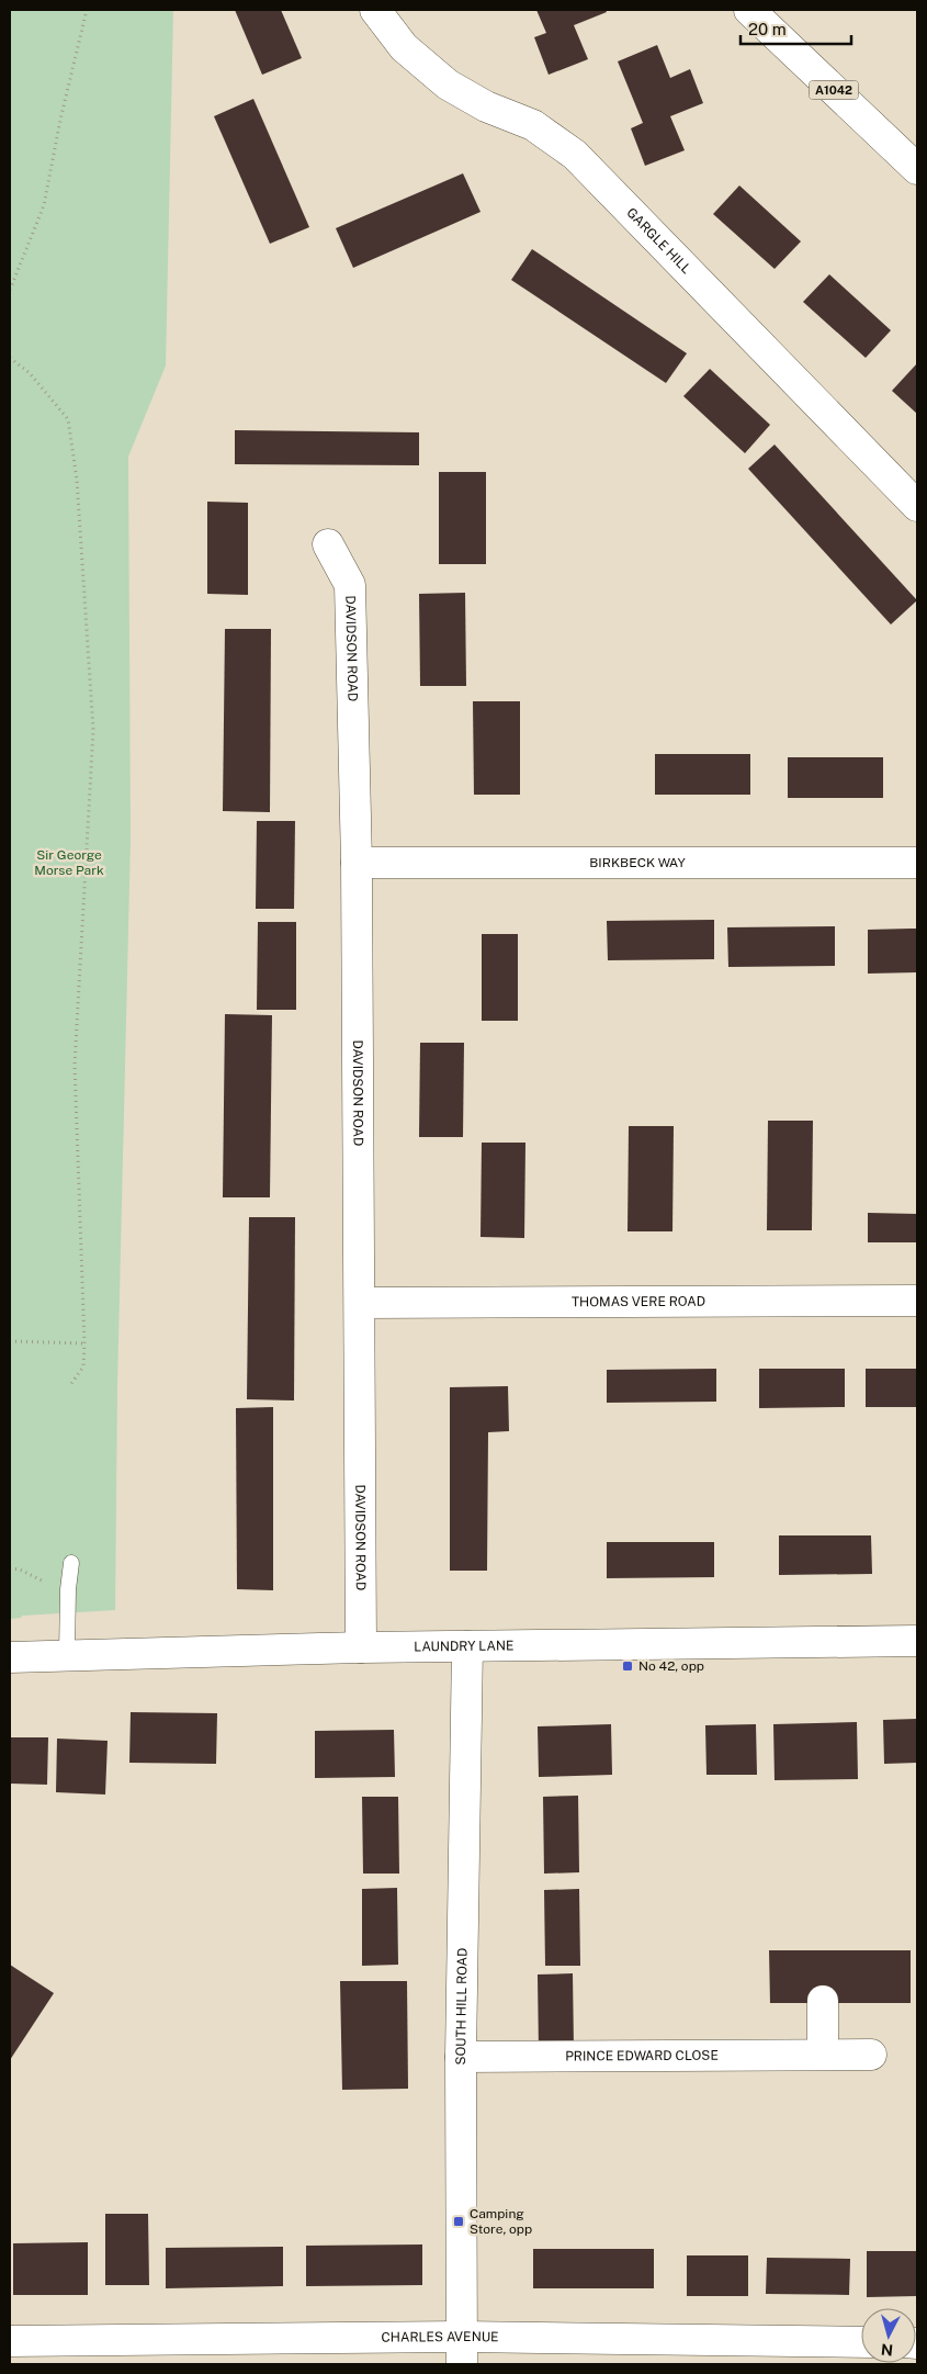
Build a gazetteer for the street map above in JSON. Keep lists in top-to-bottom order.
{
  "streets": {
    "main road": [
      "A1042",
      "GARGLE HILL",
      "DAVIDSON ROAD",
      "BIRKBECK WAY",
      "THOMAS VERE ROAD",
      "LAUNDRY LANE",
      "SOUTH HILL ROAD",
      "PRINCE EDWARD CLOSE",
      "CHARLES AVENUE"
    ]
  },
  "crossings": [
    ["DAVIDSON ROAD", "BIRKBECK WAY"],
    ["DAVIDSON ROAD", "THOMAS VERE ROAD"],
    ["DAVIDSON ROAD", "LAUNDRY LANE"],
    ["LAUNDRY LANE", "SOUTH HILL ROAD"],
    ["SOUTH HILL ROAD", "PRINCE EDWARD CLOSE"],
    ["SOUTH HILL ROAD", "CHARLES AVENUE"]
  ],
  "parks": ["Sir George Morse Park"],
  "places": {
    "transit": ["No 42, opp", "Camping Store, opp"]
  },
  "scale_bar": "20 m",
  "north": "bottom"
}
